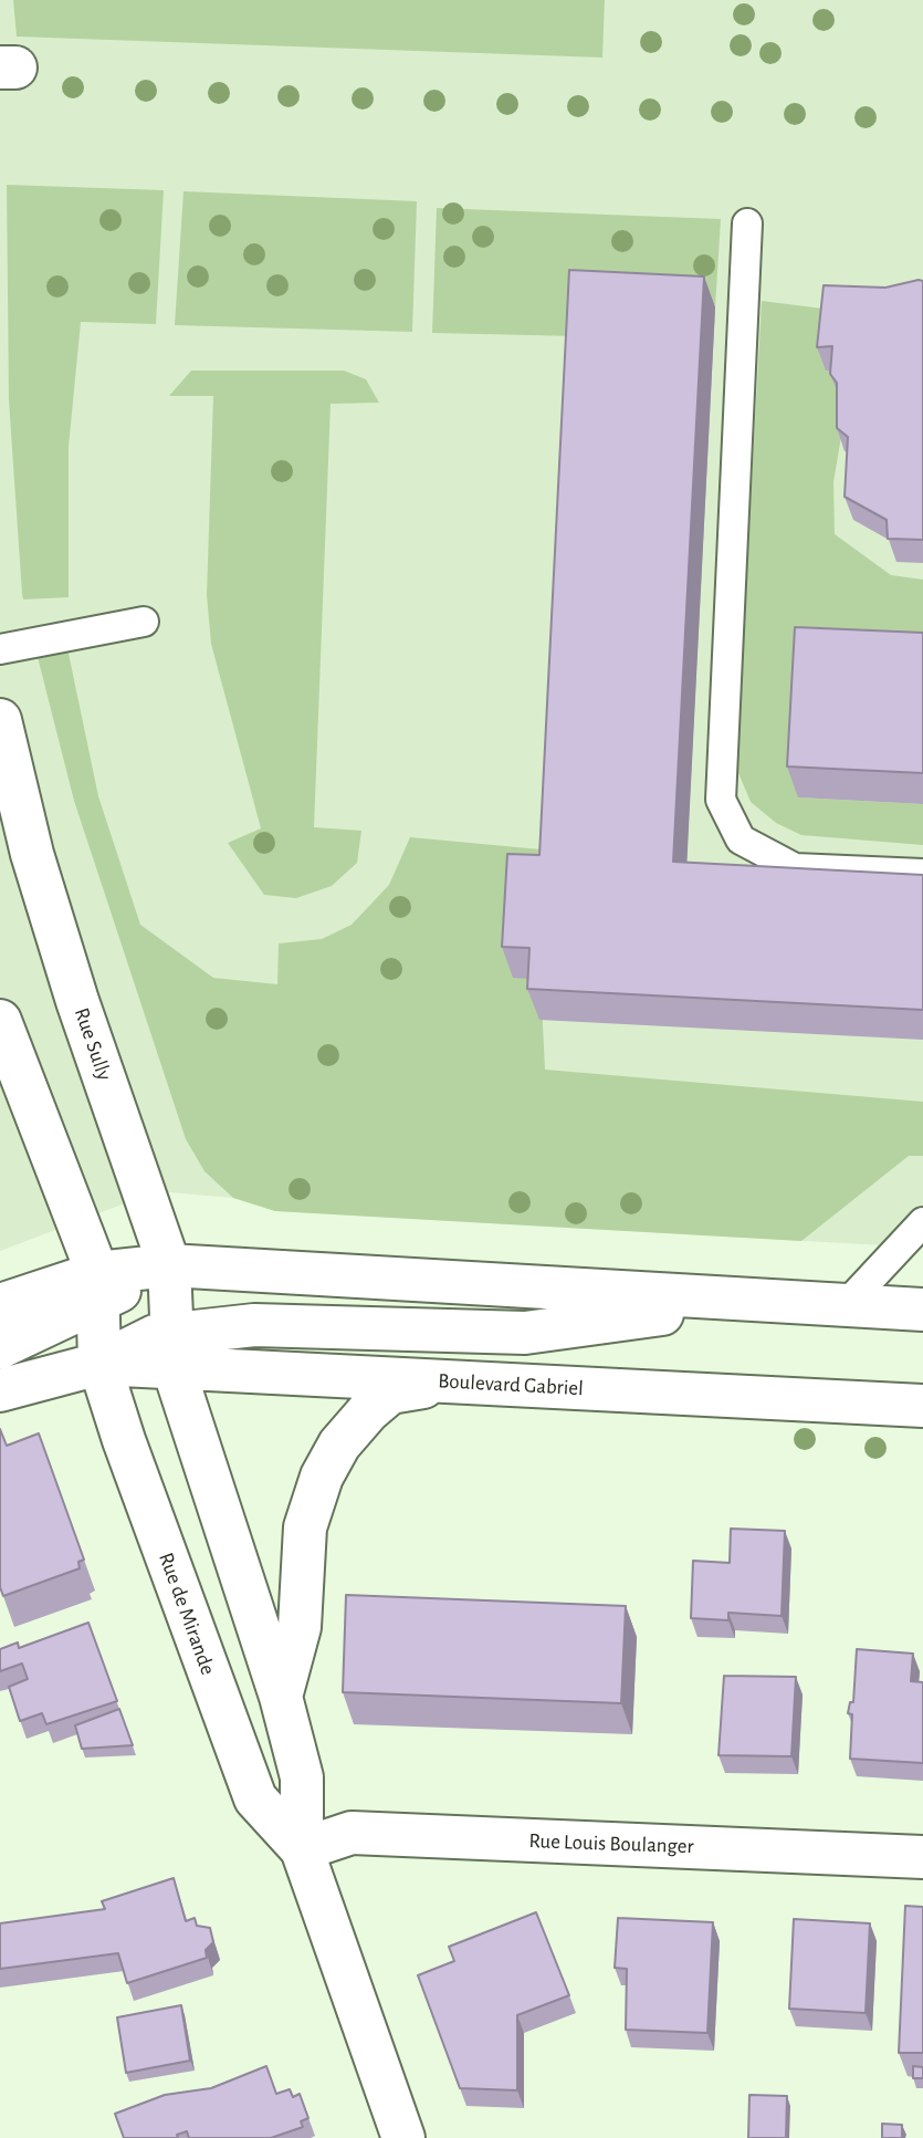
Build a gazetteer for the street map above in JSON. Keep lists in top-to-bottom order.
{
  "streets": {
    "main road": [
      "Rue Sully",
      "Boulevard Gabriel",
      "Rue de Mirande",
      "Rue Louis Boulanger"
    ]
  },
  "crossings": [
    ["Rue Sully", "Boulevard Gabriel"],
    ["Rue Sully", "Rue de Mirande"],
    ["Boulevard Gabriel", "Rue de Mirande"],
    ["Rue de Mirande", "Rue Louis Boulanger"]
  ]
}
